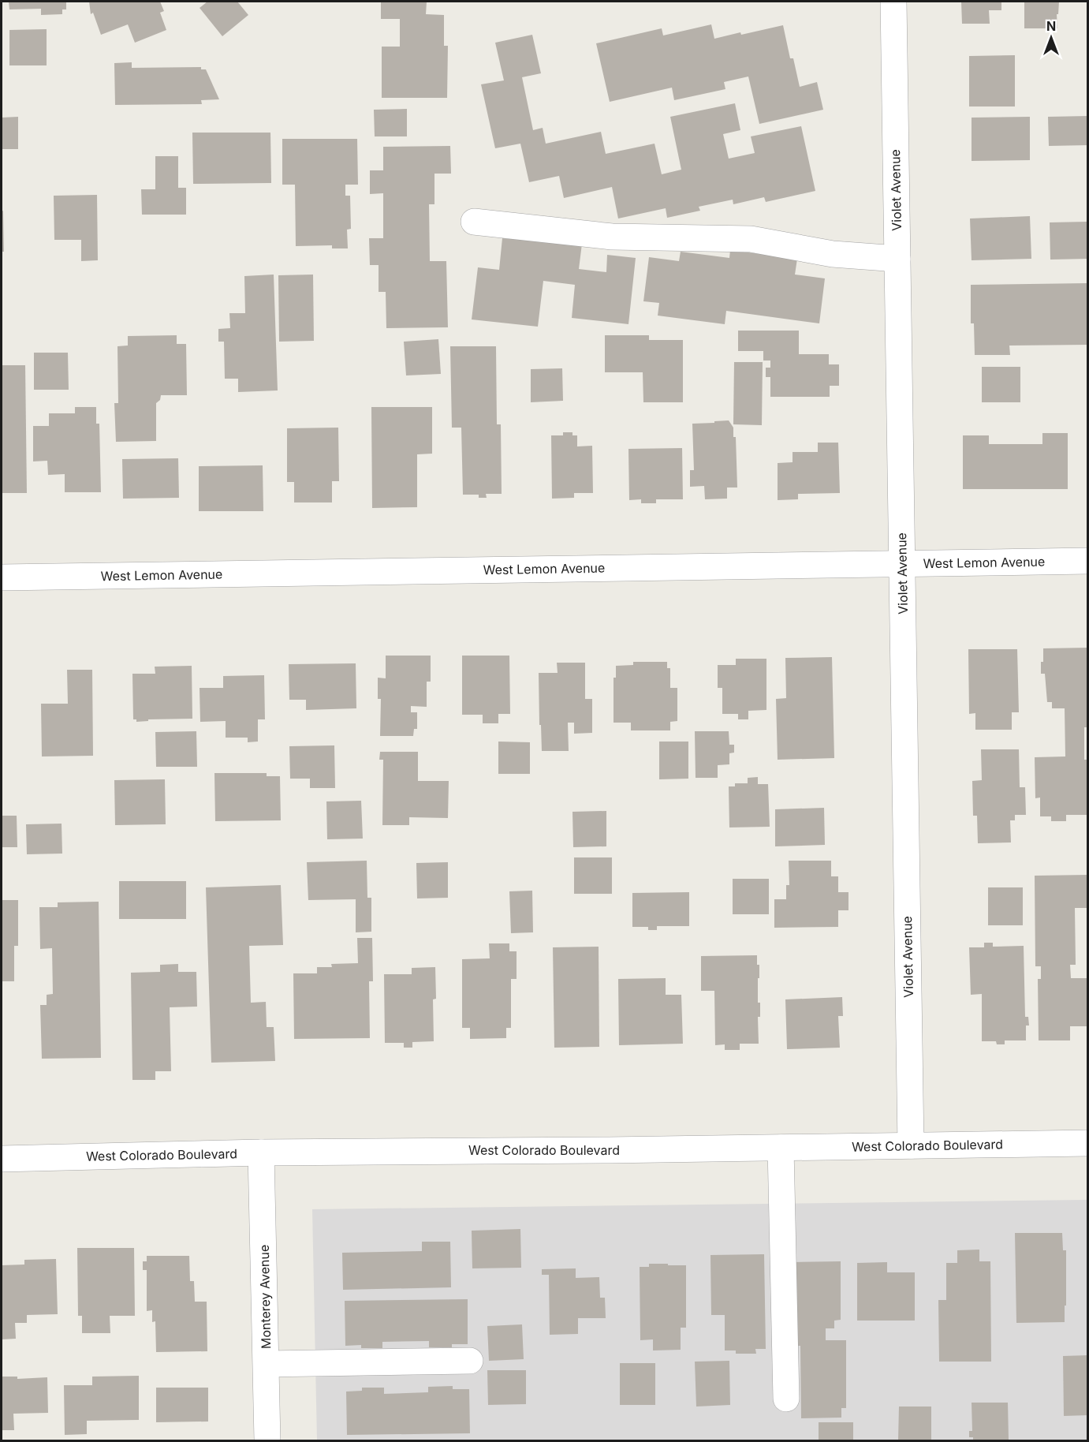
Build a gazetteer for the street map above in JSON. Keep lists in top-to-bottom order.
{
  "streets": {
    "street": [
      "Violet Avenue",
      "West Lemon Avenue",
      "West Colorado Boulevard",
      "Monterey Avenue"
    ]
  },
  "crossings": [
    ["Violet Avenue", "West Lemon Avenue"],
    ["Violet Avenue", "West Colorado Boulevard"],
    ["West Colorado Boulevard", "Monterey Avenue"]
  ],
  "north": "top"
}
